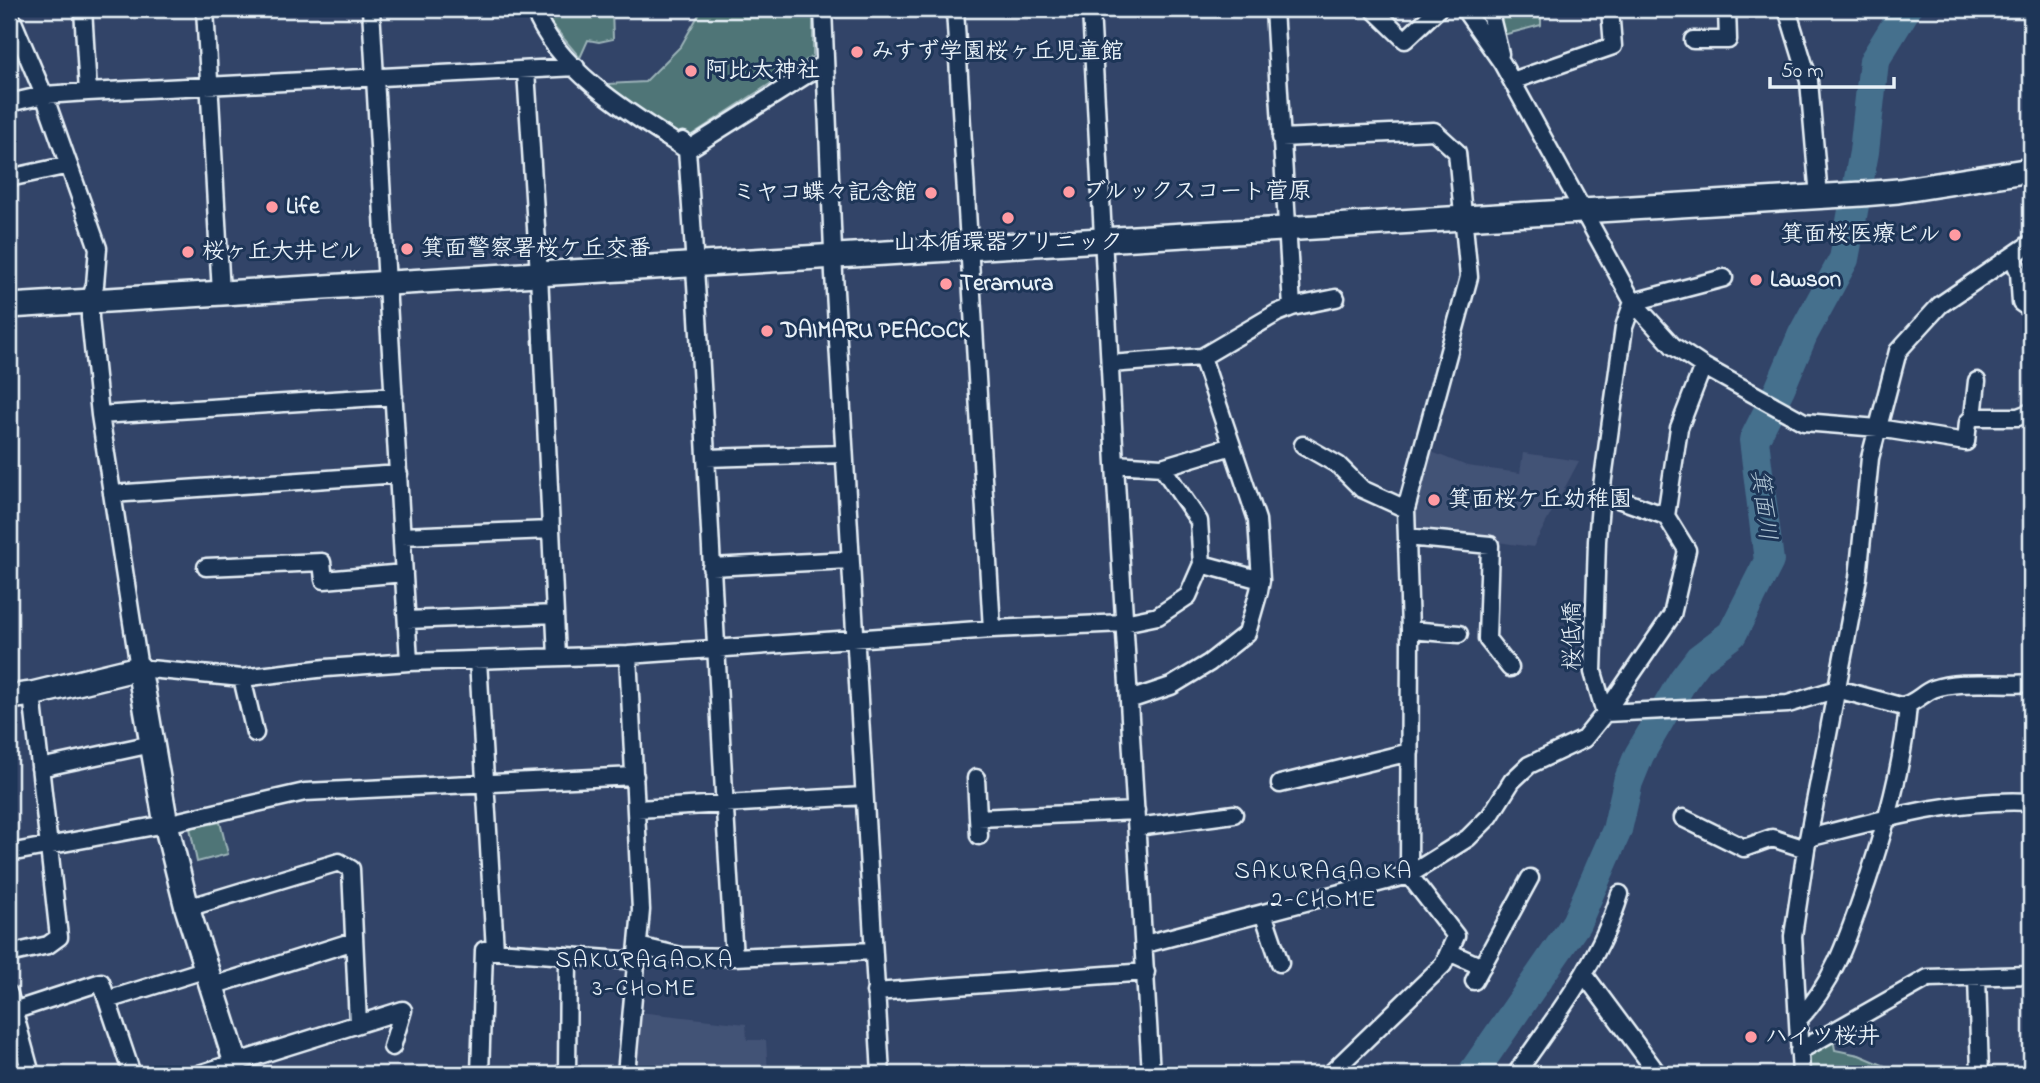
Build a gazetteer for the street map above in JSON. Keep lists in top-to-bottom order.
{
  "streets": {
    "street": ["桜低橋"]
  },
  "districts": ["SAKURAGAOKA 2-CHOME", "SAKURAGAOKA 3-CHOME"],
  "water": ["箕面川"],
  "places": [
    "みすず学園桜ヶ丘児童館",
    "阿比太神社",
    "ブルックスコート菅原",
    "ミヤコ蝶々記念館",
    "Life",
    "山本循環器クリニック",
    "箕面桜医療ビル",
    "箕面警察署桜ケ丘交番",
    "桜ヶ丘大井ビル",
    "Lawson",
    "Teramura",
    "DAIMARU PEACOCK",
    "箕面桜ケ丘幼稚園",
    "ハイツ桜井"
  ],
  "scale_bar": "50 m"
}
